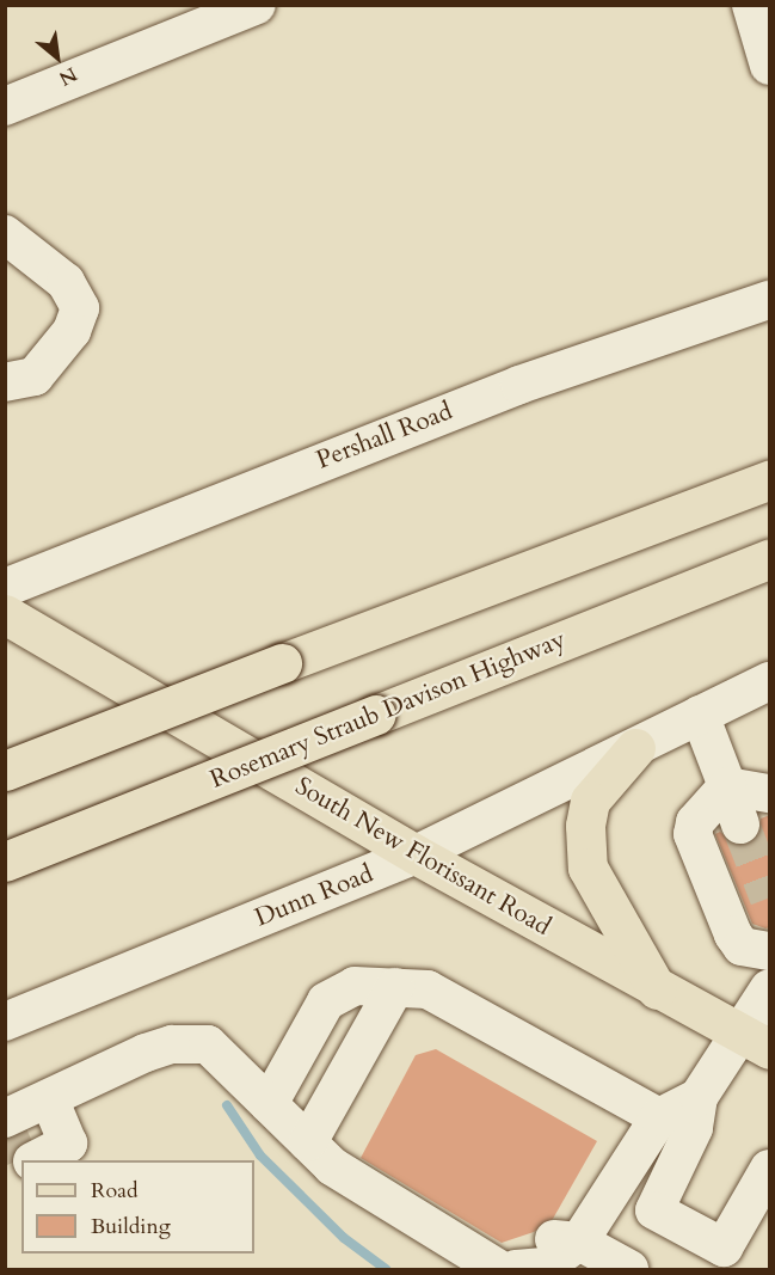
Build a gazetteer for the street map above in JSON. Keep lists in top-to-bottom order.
{
  "streets": {
    "main road": ["Rosemary Straub Davison Highway", "South New Florissant Road"],
    "street": ["Pershall Road", "Dunn Road"]
  },
  "crossings": [
    ["South New Florissant Road", "Dunn Road"]
  ],
  "legend": ["Road", "Building"],
  "north": "bottom right"
}
